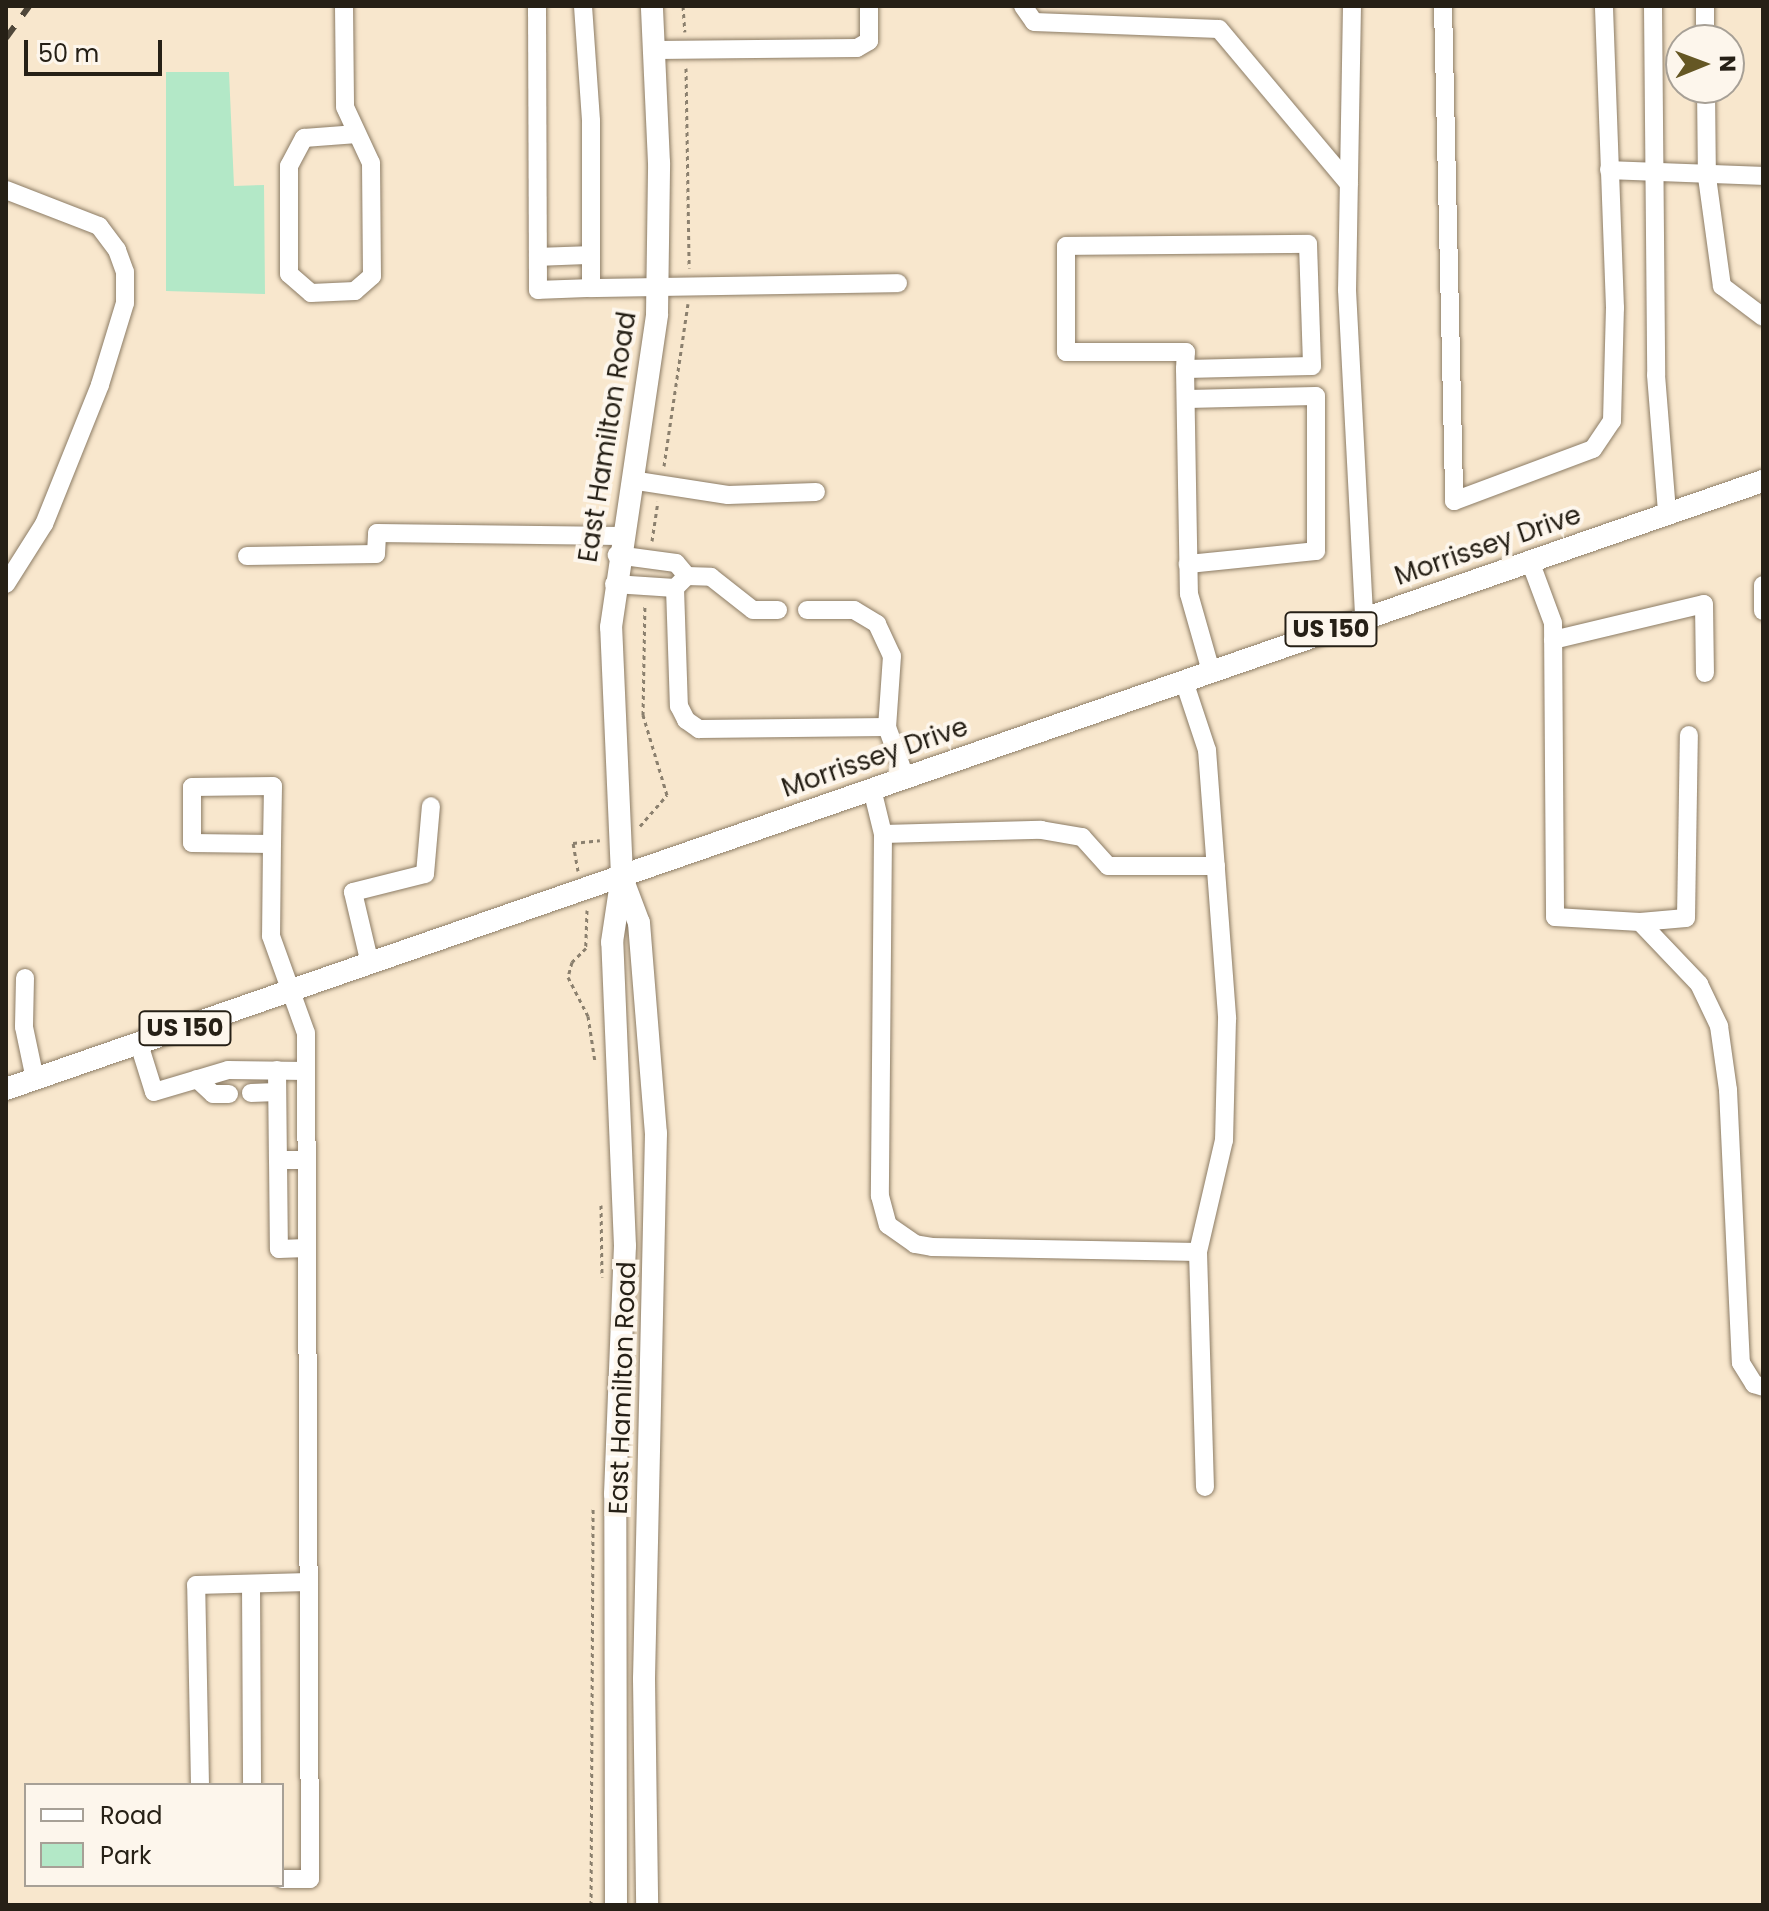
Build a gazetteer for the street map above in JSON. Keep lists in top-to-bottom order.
{
  "streets": {
    "main road": ["East Hamilton Road", "Morrissey Drive", "US 150"]
  },
  "crossings": [
    ["East Hamilton Road", "Morrissey Drive"]
  ],
  "legend": ["Road", "Park"],
  "scale_bar": "50 m",
  "north": "right"
}
